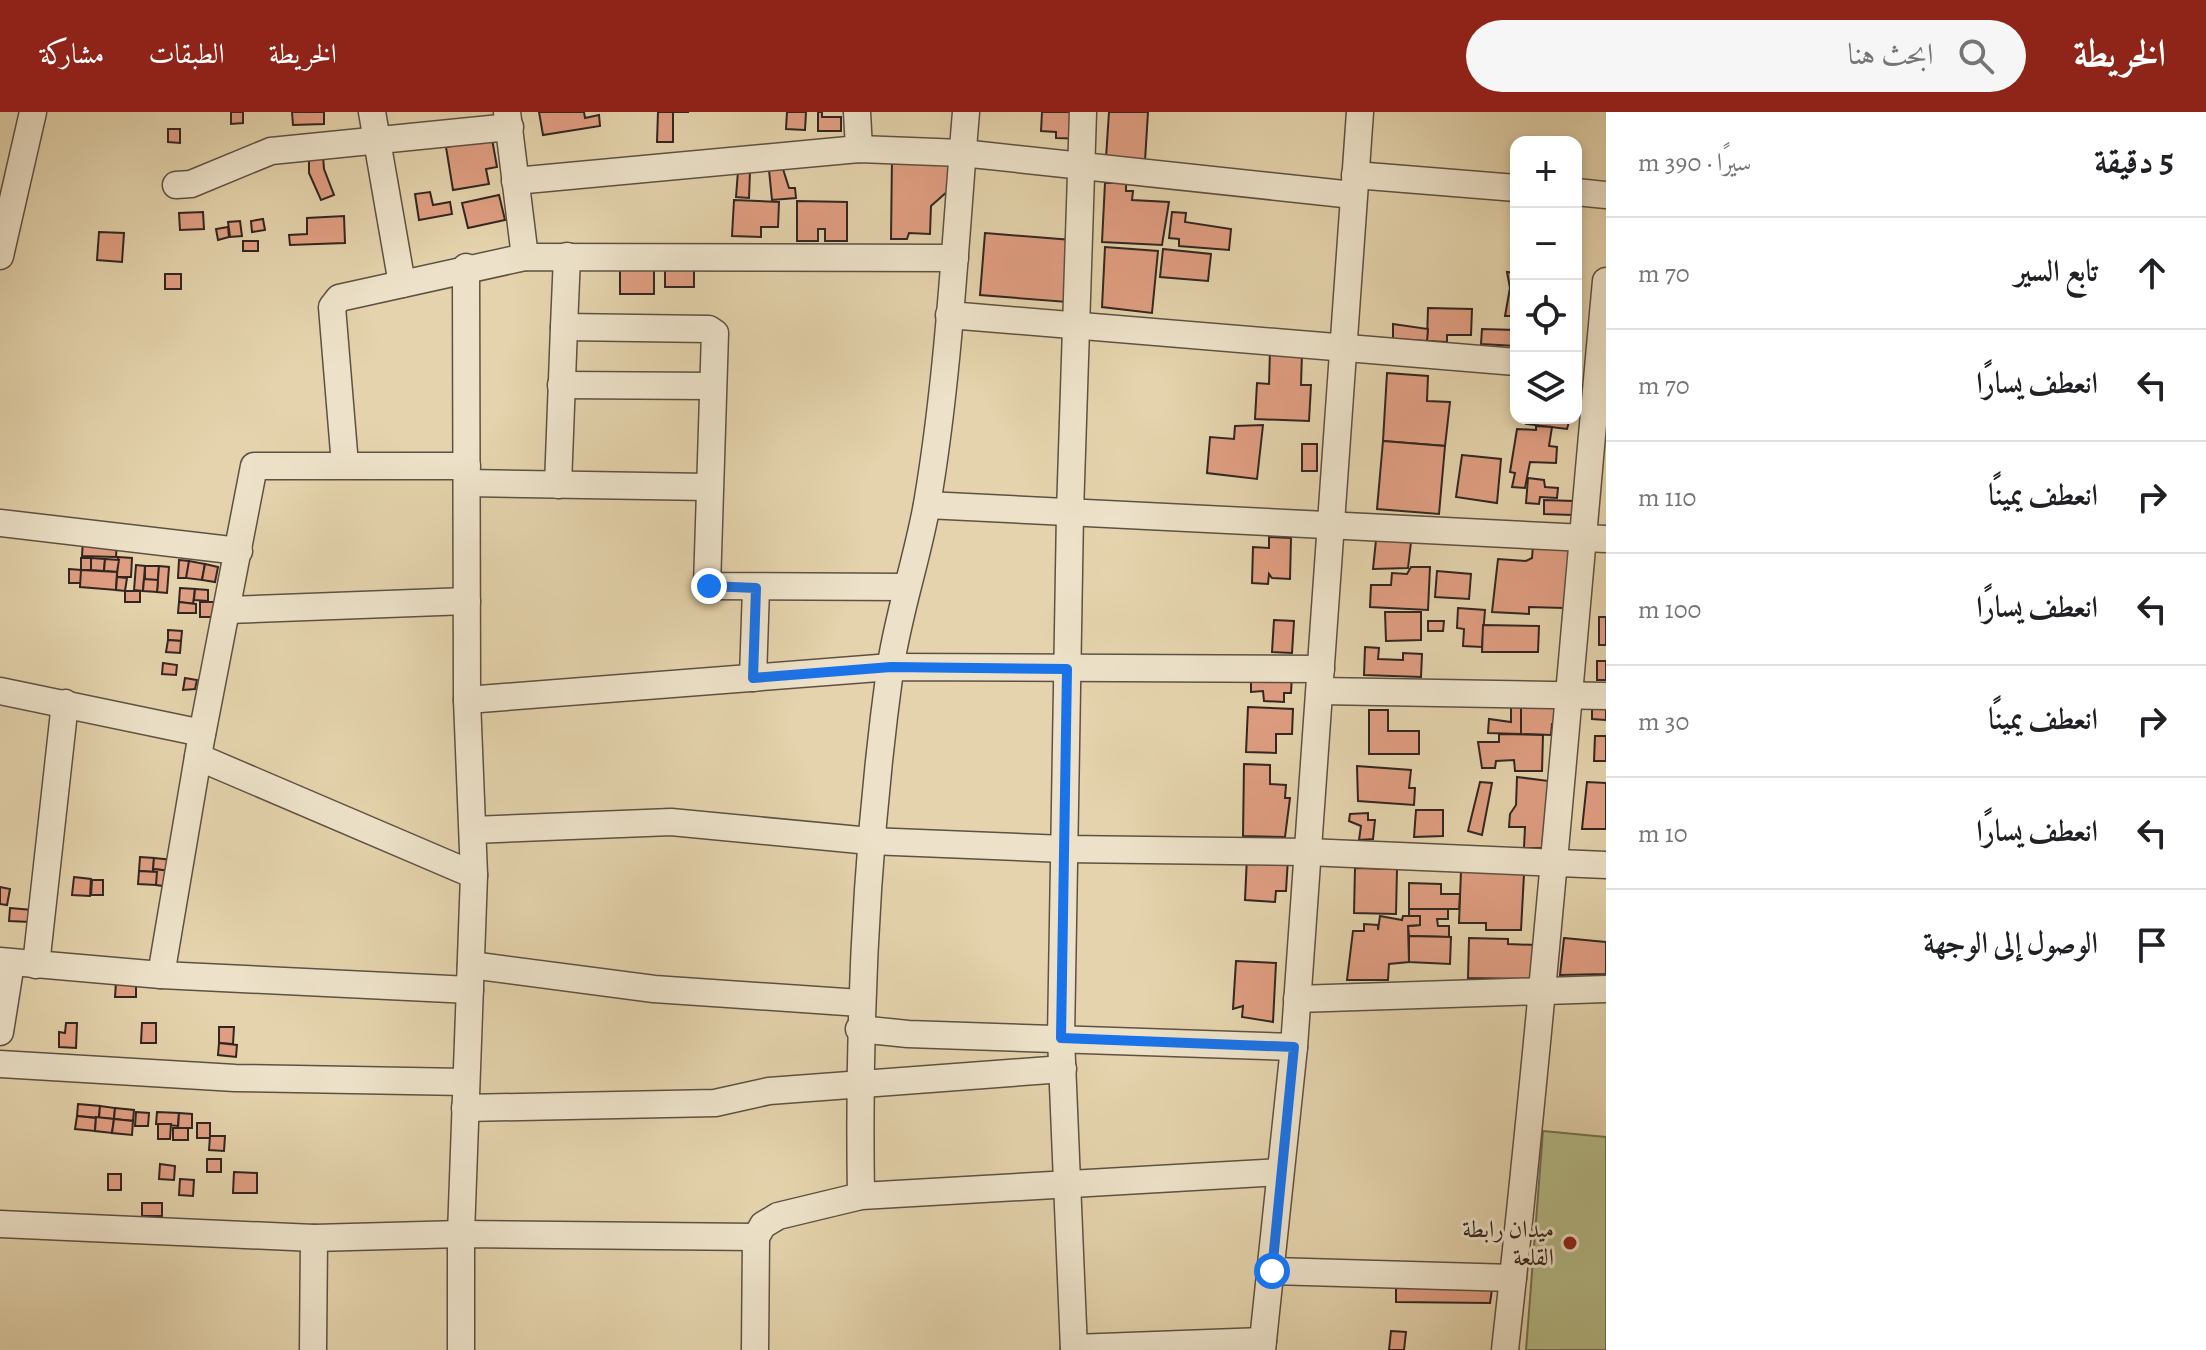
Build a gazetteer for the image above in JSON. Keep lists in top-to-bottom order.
{
  "places": ["ميدان رابطة القلعة"],
  "page": {
    "header": "الخريطة",
    "search": "ابحث هنا",
    "nav": ["الخريطة", "الطبقات", "مشاركة"],
    "heading": ["5 دقيقة", "سيرًا · 390 m"],
    "map_buttons": ["+", "−"],
    "list": [
      ["تابع السير", "70 m"],
      ["انعطف يسارًا", "70 m"],
      ["انعطف يمينًا", "110 m"],
      ["انعطف يسارًا", "100 m"],
      ["انعطف يمينًا", "30 m"],
      ["انعطف يسارًا", "10 m"],
      "الوصول إلى الوجهة"
    ]
  }
}
